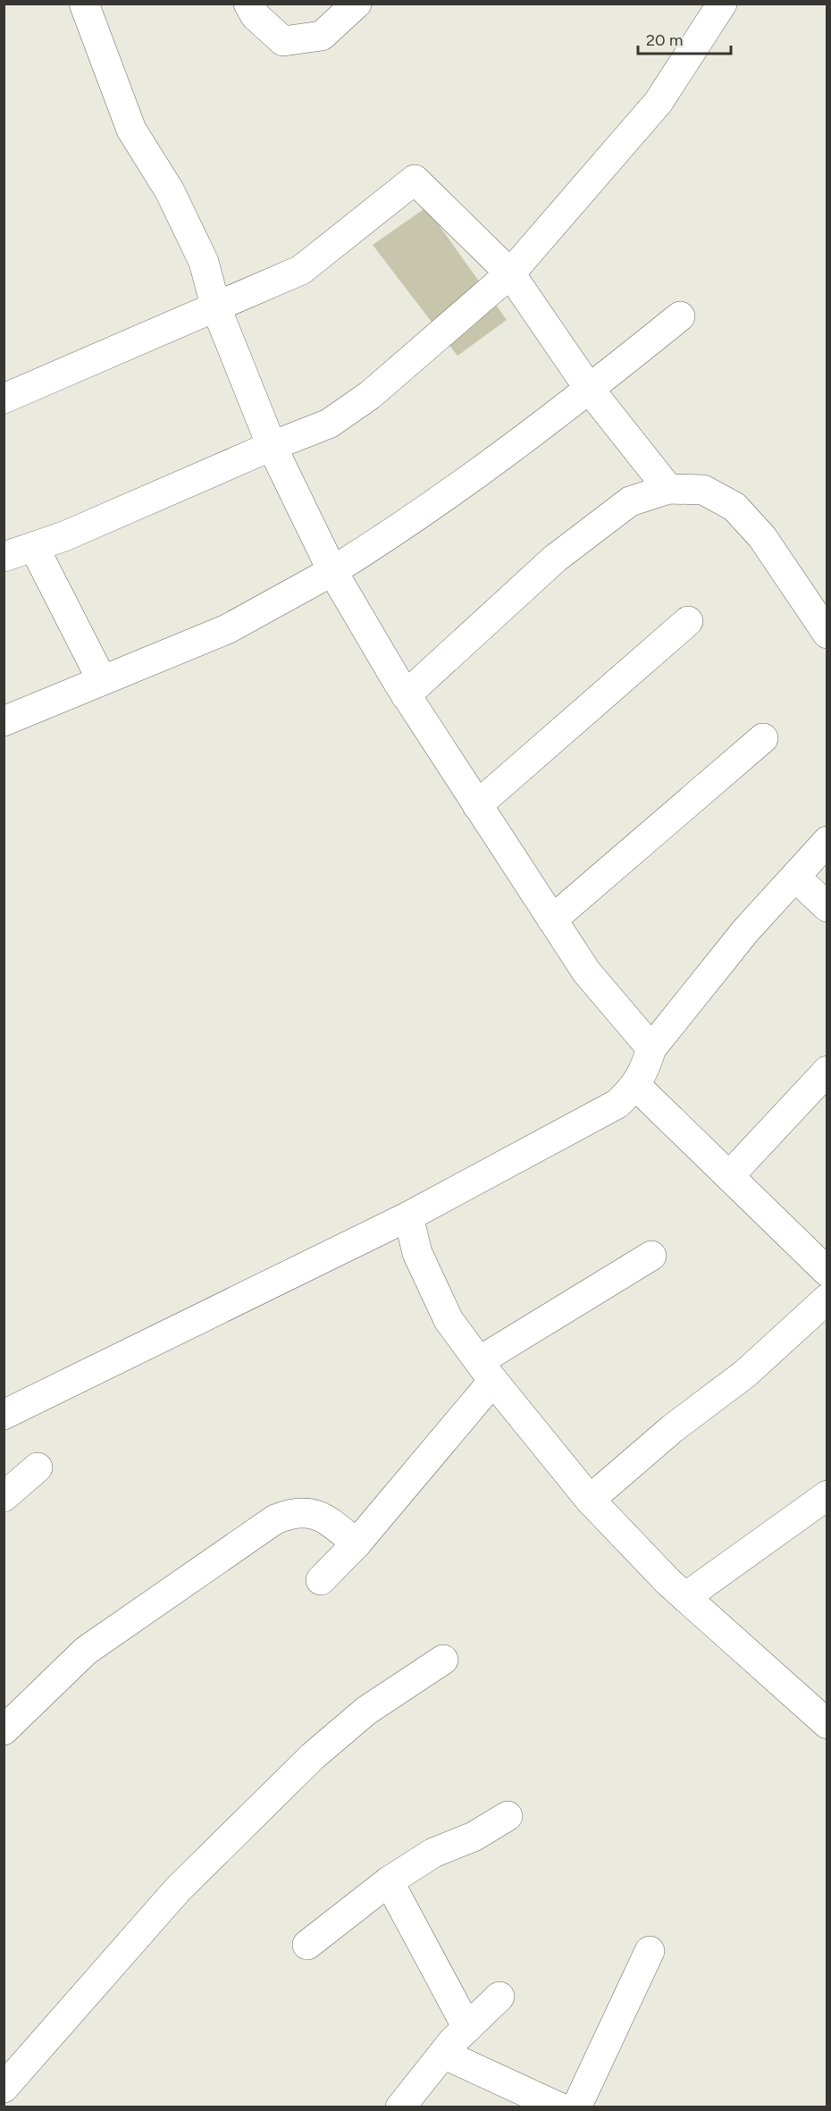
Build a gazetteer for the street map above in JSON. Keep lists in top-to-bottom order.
{
  "scale_bar": "20 m"
}
